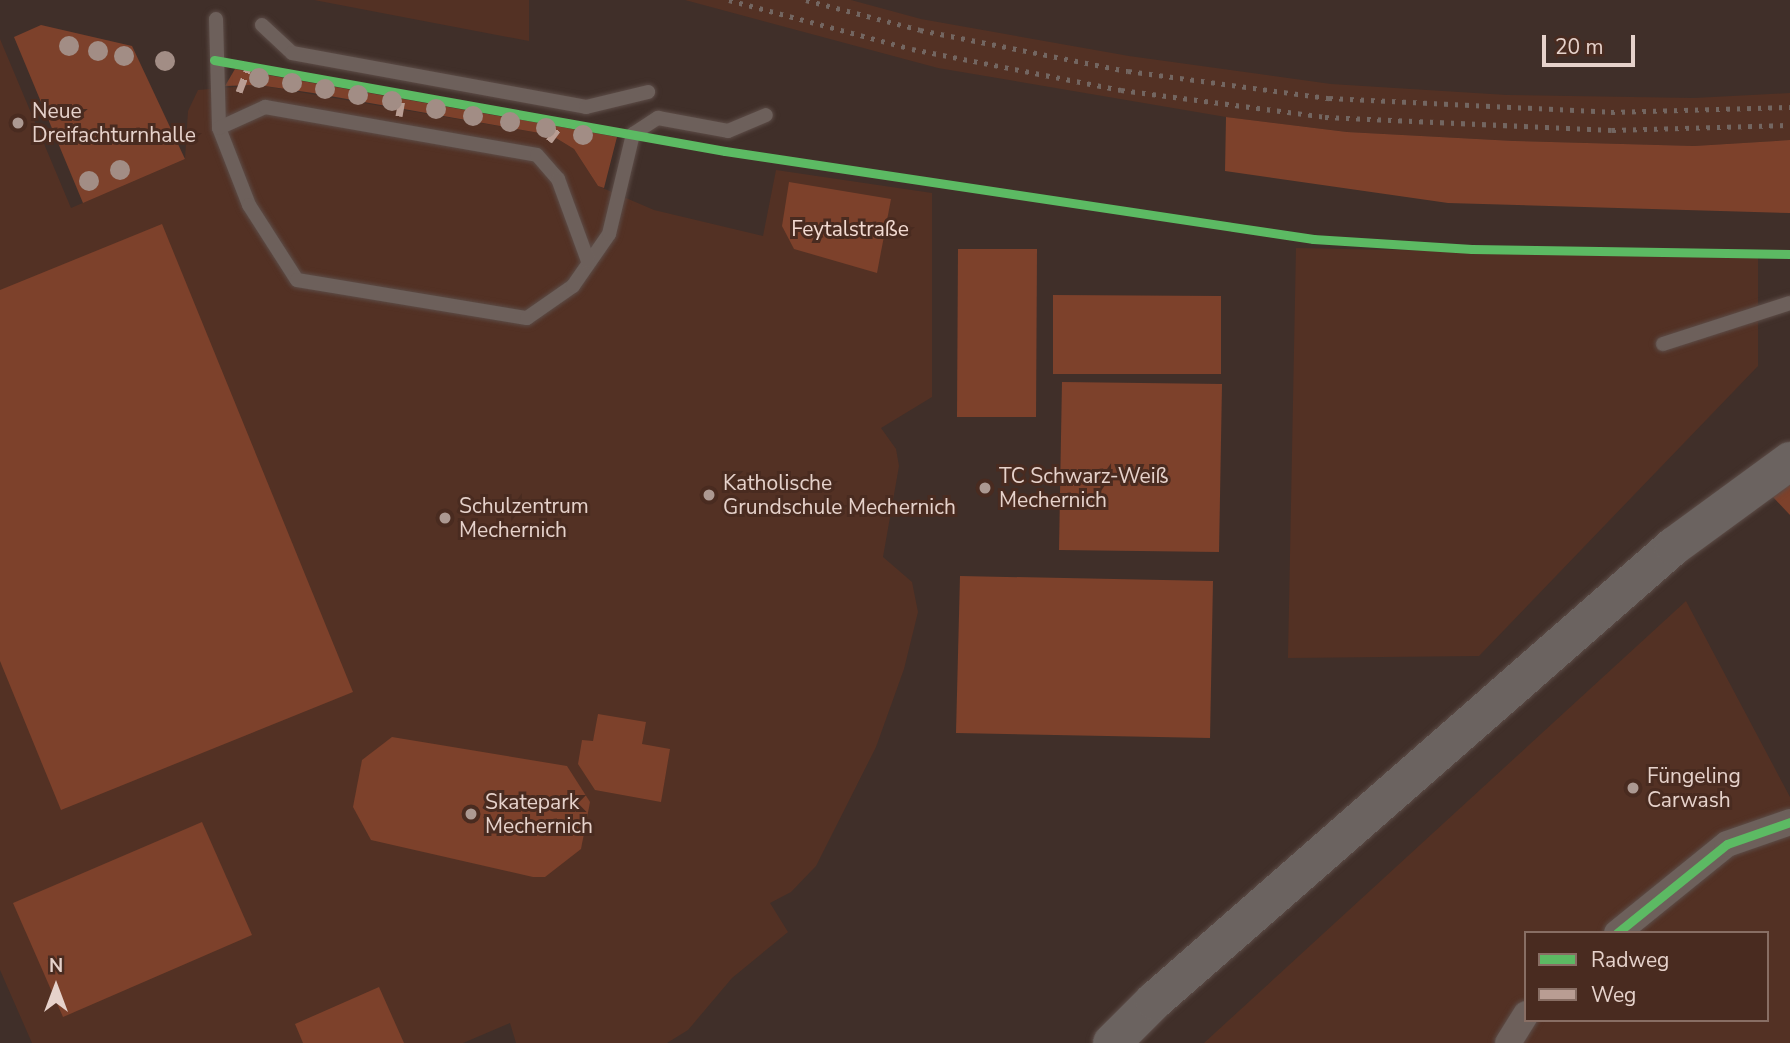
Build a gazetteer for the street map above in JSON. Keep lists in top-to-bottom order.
{
  "parks": ["Feytalstraße"],
  "places": [
    "Neue Dreifachturnhalle",
    "TC Schwarz-Weiß Mechernich",
    "Katholische Grundschule Mechernich",
    "Schulzentrum Mechernich",
    "Füngeling Carwash",
    "Skatepark Mechernich"
  ],
  "legend": ["Radweg", "Weg"],
  "scale_bar": "20 m",
  "north": "top"
}
